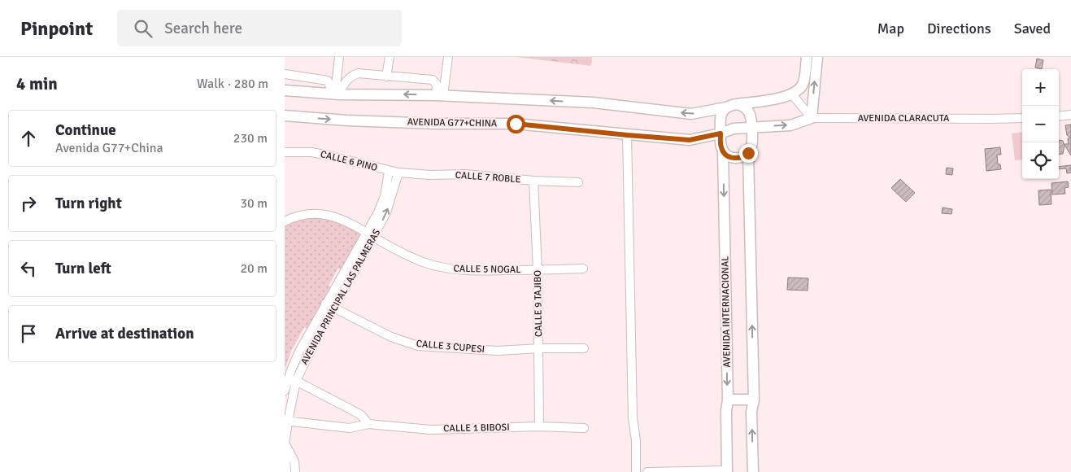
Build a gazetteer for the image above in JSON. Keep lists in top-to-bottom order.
{
  "streets": {
    "main road": ["AVENIDA G77+CHINA", "AVENIDA INTERNACIONAL"],
    "street": [
      "AVENIDA CLARACUTA",
      "CALLE 6 PINO",
      "CALLE 7 ROBLE",
      "CALLE 5 NOGAL",
      "AVENIDA PRINCIPAL LAS PALMERAS",
      "CALLE 9 TAJIBO",
      "CALLE 3 CUPESI",
      "CALLE 1 BIBOSI"
    ]
  },
  "crossings": [
    ["AVENIDA CLARACUTA", "AVENIDA G77+CHINA"],
    ["AVENIDA G77+CHINA", "AVENIDA INTERNACIONAL"],
    ["CALLE 6 PINO", "CALLE 7 ROBLE"],
    ["CALLE 6 PINO", "AVENIDA PRINCIPAL LAS PALMERAS"],
    ["CALLE 7 ROBLE", "AVENIDA PRINCIPAL LAS PALMERAS"],
    ["CALLE 7 ROBLE", "CALLE 9 TAJIBO"],
    ["CALLE 5 NOGAL", "AVENIDA PRINCIPAL LAS PALMERAS"],
    ["CALLE 5 NOGAL", "CALLE 9 TAJIBO"],
    ["AVENIDA PRINCIPAL LAS PALMERAS", "CALLE 3 CUPESI"],
    ["AVENIDA PRINCIPAL LAS PALMERAS", "CALLE 1 BIBOSI"],
    ["CALLE 9 TAJIBO", "CALLE 3 CUPESI"],
    ["CALLE 9 TAJIBO", "CALLE 1 BIBOSI"]
  ],
  "page": {
    "header": "Pinpoint",
    "search": "Search here",
    "nav": ["Map", "Directions", "Saved"],
    "heading": ["4 min", "Walk · 280 m"],
    "map_buttons": ["+", "−"],
    "list": [
      ["Continue", "Avenida G77+China", "230 m"],
      ["Turn right", "30 m"],
      ["Turn left", "20 m"],
      "Arrive at destination"
    ]
  }
}
